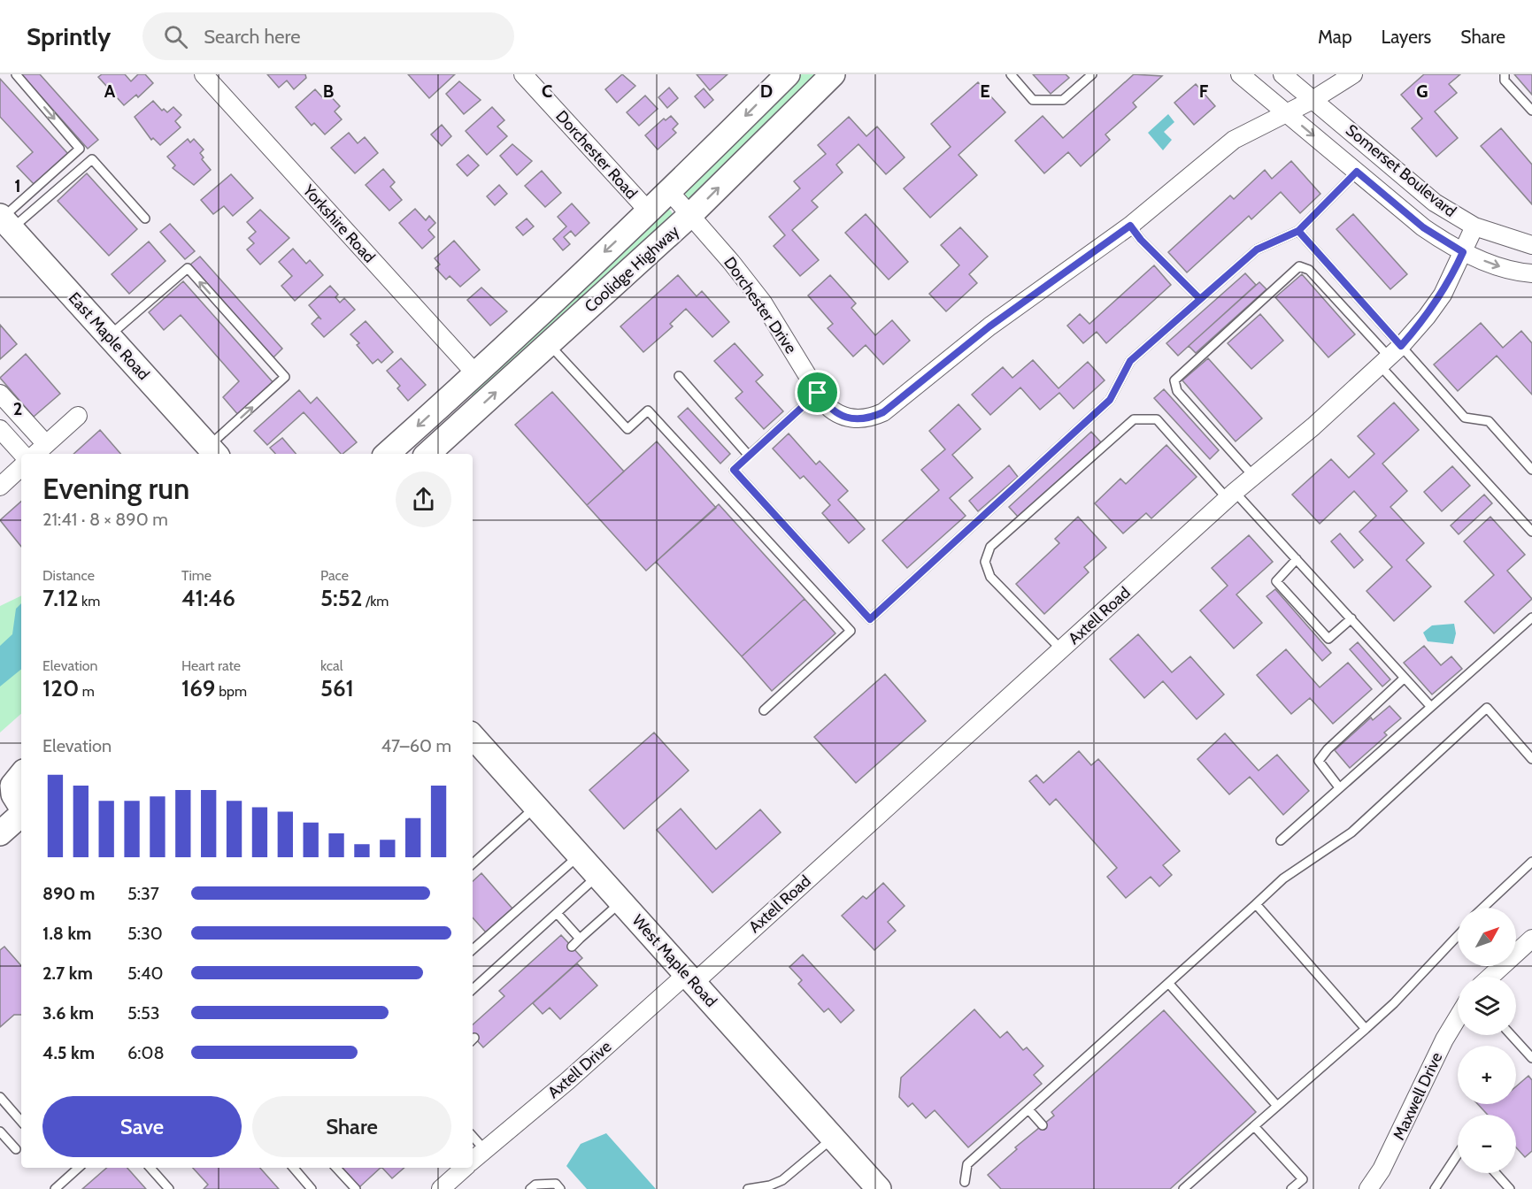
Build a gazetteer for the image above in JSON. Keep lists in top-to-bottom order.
{
  "streets": {
    "main road": ["Coolidge Highway", "East Maple Road", "West Maple Road"],
    "street": [
      "Dorchester Road",
      "Somerset Boulevard",
      "Yorkshire Road",
      "Dorchester Drive",
      "Axtell Road",
      "Axtell Drive",
      "Maxwell Drive"
    ]
  },
  "crossings": [
    ["Dorchester Road", "Coolidge Highway"],
    ["Somerset Boulevard", "Axtell Road"],
    ["Yorkshire Road", "Coolidge Highway"],
    ["Coolidge Highway", "Dorchester Drive"],
    ["Axtell Road", "West Maple Road"],
    ["Axtell Road", "Axtell Drive"],
    ["West Maple Road", "Axtell Drive"]
  ],
  "north": "top right",
  "page": {
    "header": "Sprintly",
    "search": "Search here",
    "nav": ["Map", "Layers", "Share"],
    "heading": ["Evening run", "21:41 · 8 × 890 m"],
    "stats": [
      ["Distance", "7.12 km"],
      ["Time", "41:46"],
      ["Pace", "5:52 /km"],
      ["Elevation", "120 m"],
      ["Heart rate", "169 bpm"],
      ["kcal", "561"]
    ],
    "chart": ["Elevation", "47–60 m"],
    "list": [
      {
        "name": "890 m",
        "note": "5:37"
      },
      {
        "name": "1.8 km",
        "note": "5:30"
      },
      {
        "name": "2.7 km",
        "note": "5:40"
      },
      {
        "name": "3.6 km",
        "note": "5:53"
      },
      {
        "name": "4.5 km",
        "note": "6:08"
      }
    ],
    "map_buttons": ["+", "−"],
    "buttons": ["Save", "Share"]
  },
  "grid": {
    "columns": [
      "A",
      "B",
      "C",
      "D",
      "E",
      "F",
      "G"
    ],
    "rows": ["1", "2"]
  }
}
